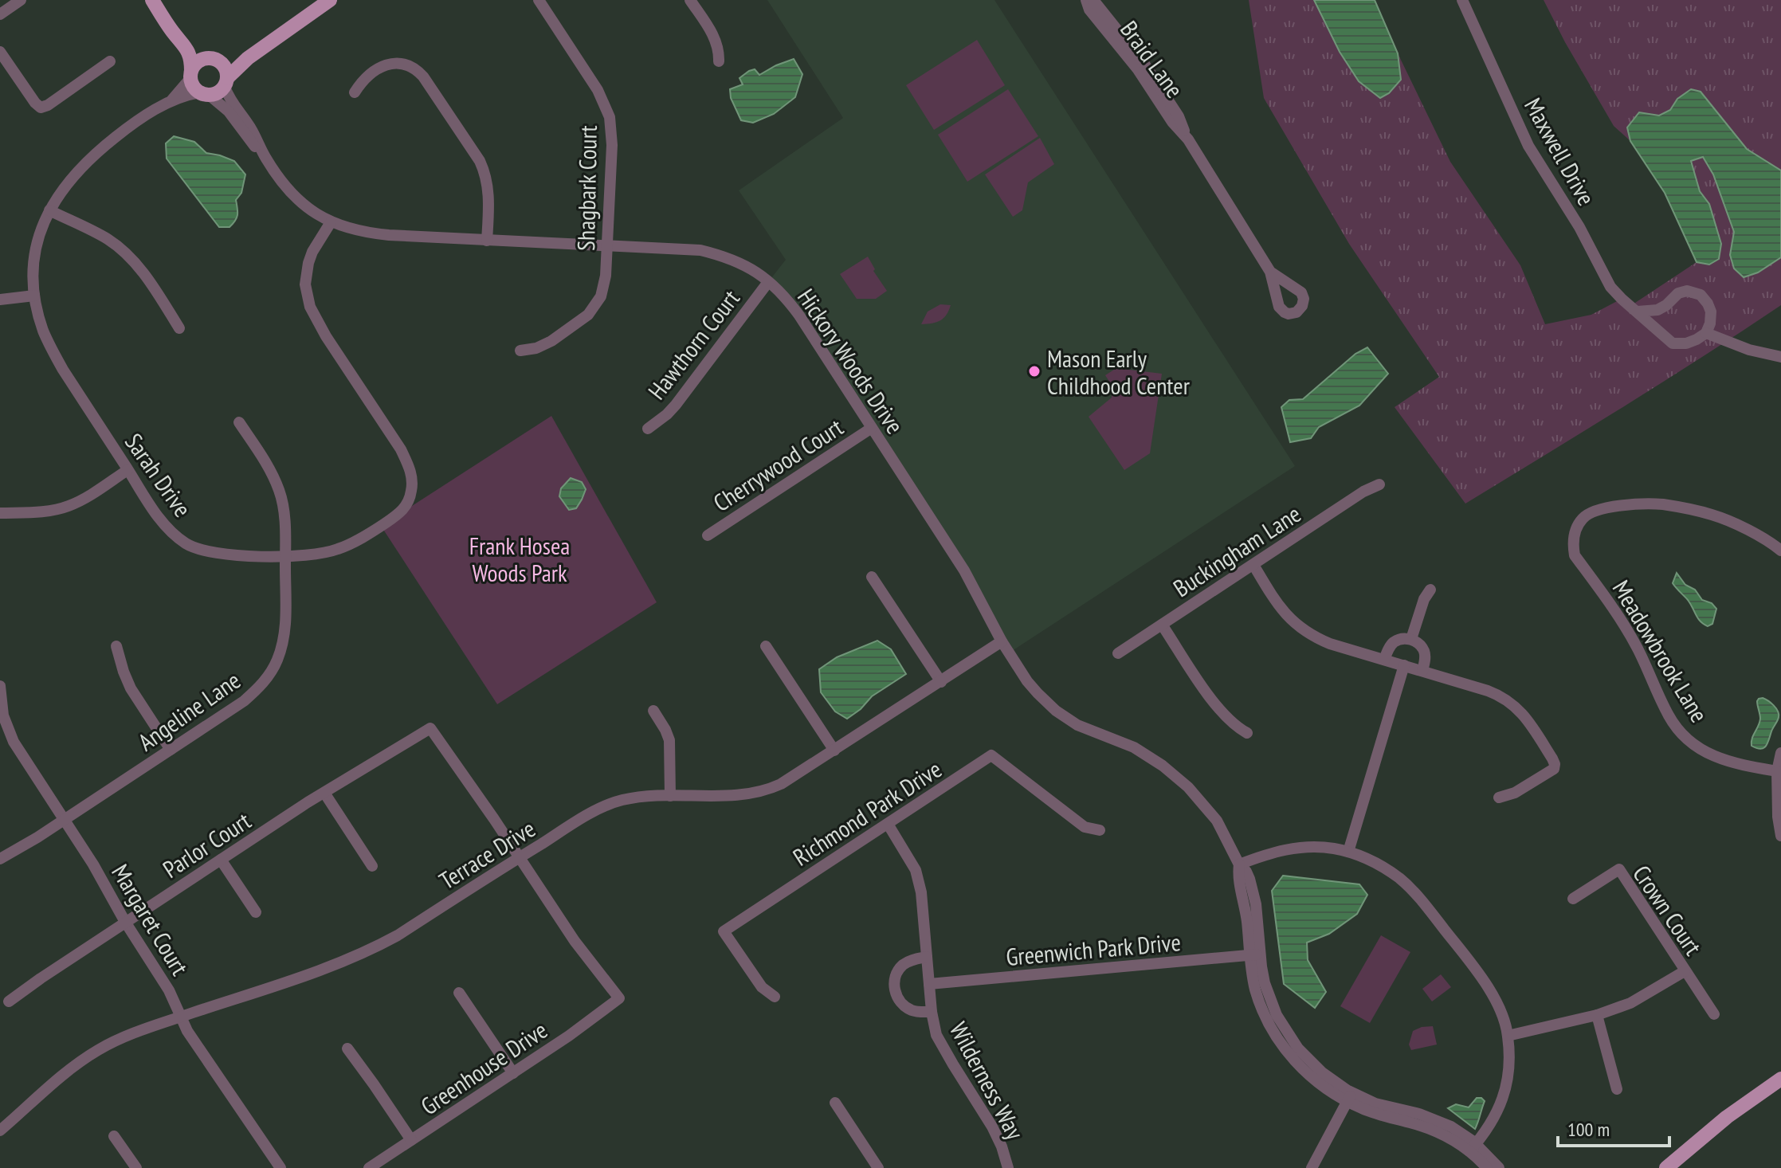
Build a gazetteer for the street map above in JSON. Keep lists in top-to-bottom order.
{
  "streets": {
    "street": [
      "Braid Lane",
      "Maxwell Drive",
      "Shagbark Court",
      "Hawthorn Court",
      "Hickory Woods Drive",
      "Cherrywood Court",
      "Sarah Drive",
      "Buckingham Lane",
      "Meadowbrook Lane",
      "Angeline Lane",
      "Richmond Park Drive",
      "Parlor Court",
      "Terrace Drive",
      "Crown Court",
      "Margaret Court",
      "Greenwich Park Drive",
      "Greenhouse Drive",
      "Wilderness Way"
    ]
  },
  "crossings": [
    ["Shagbark Court", "Hickory Woods Drive"],
    ["Hawthorn Court", "Hickory Woods Drive"],
    ["Hickory Woods Drive", "Cherrywood Court"],
    ["Hickory Woods Drive", "Sarah Drive"],
    ["Hickory Woods Drive", "Terrace Drive"],
    ["Hickory Woods Drive", "Greenwich Park Drive"],
    ["Sarah Drive", "Angeline Lane"],
    ["Angeline Lane", "Margaret Court"],
    ["Richmond Park Drive", "Wilderness Way"],
    ["Parlor Court", "Terrace Drive"],
    ["Parlor Court", "Margaret Court"],
    ["Parlor Court", "Greenhouse Drive"],
    ["Terrace Drive", "Margaret Court"],
    ["Terrace Drive", "Greenhouse Drive"],
    ["Greenwich Park Drive", "Wilderness Way"]
  ],
  "parks": ["Frank Hosea Woods Park"],
  "places": ["Mason Early Childhood Center"],
  "scale_bar": "100 m"
}
